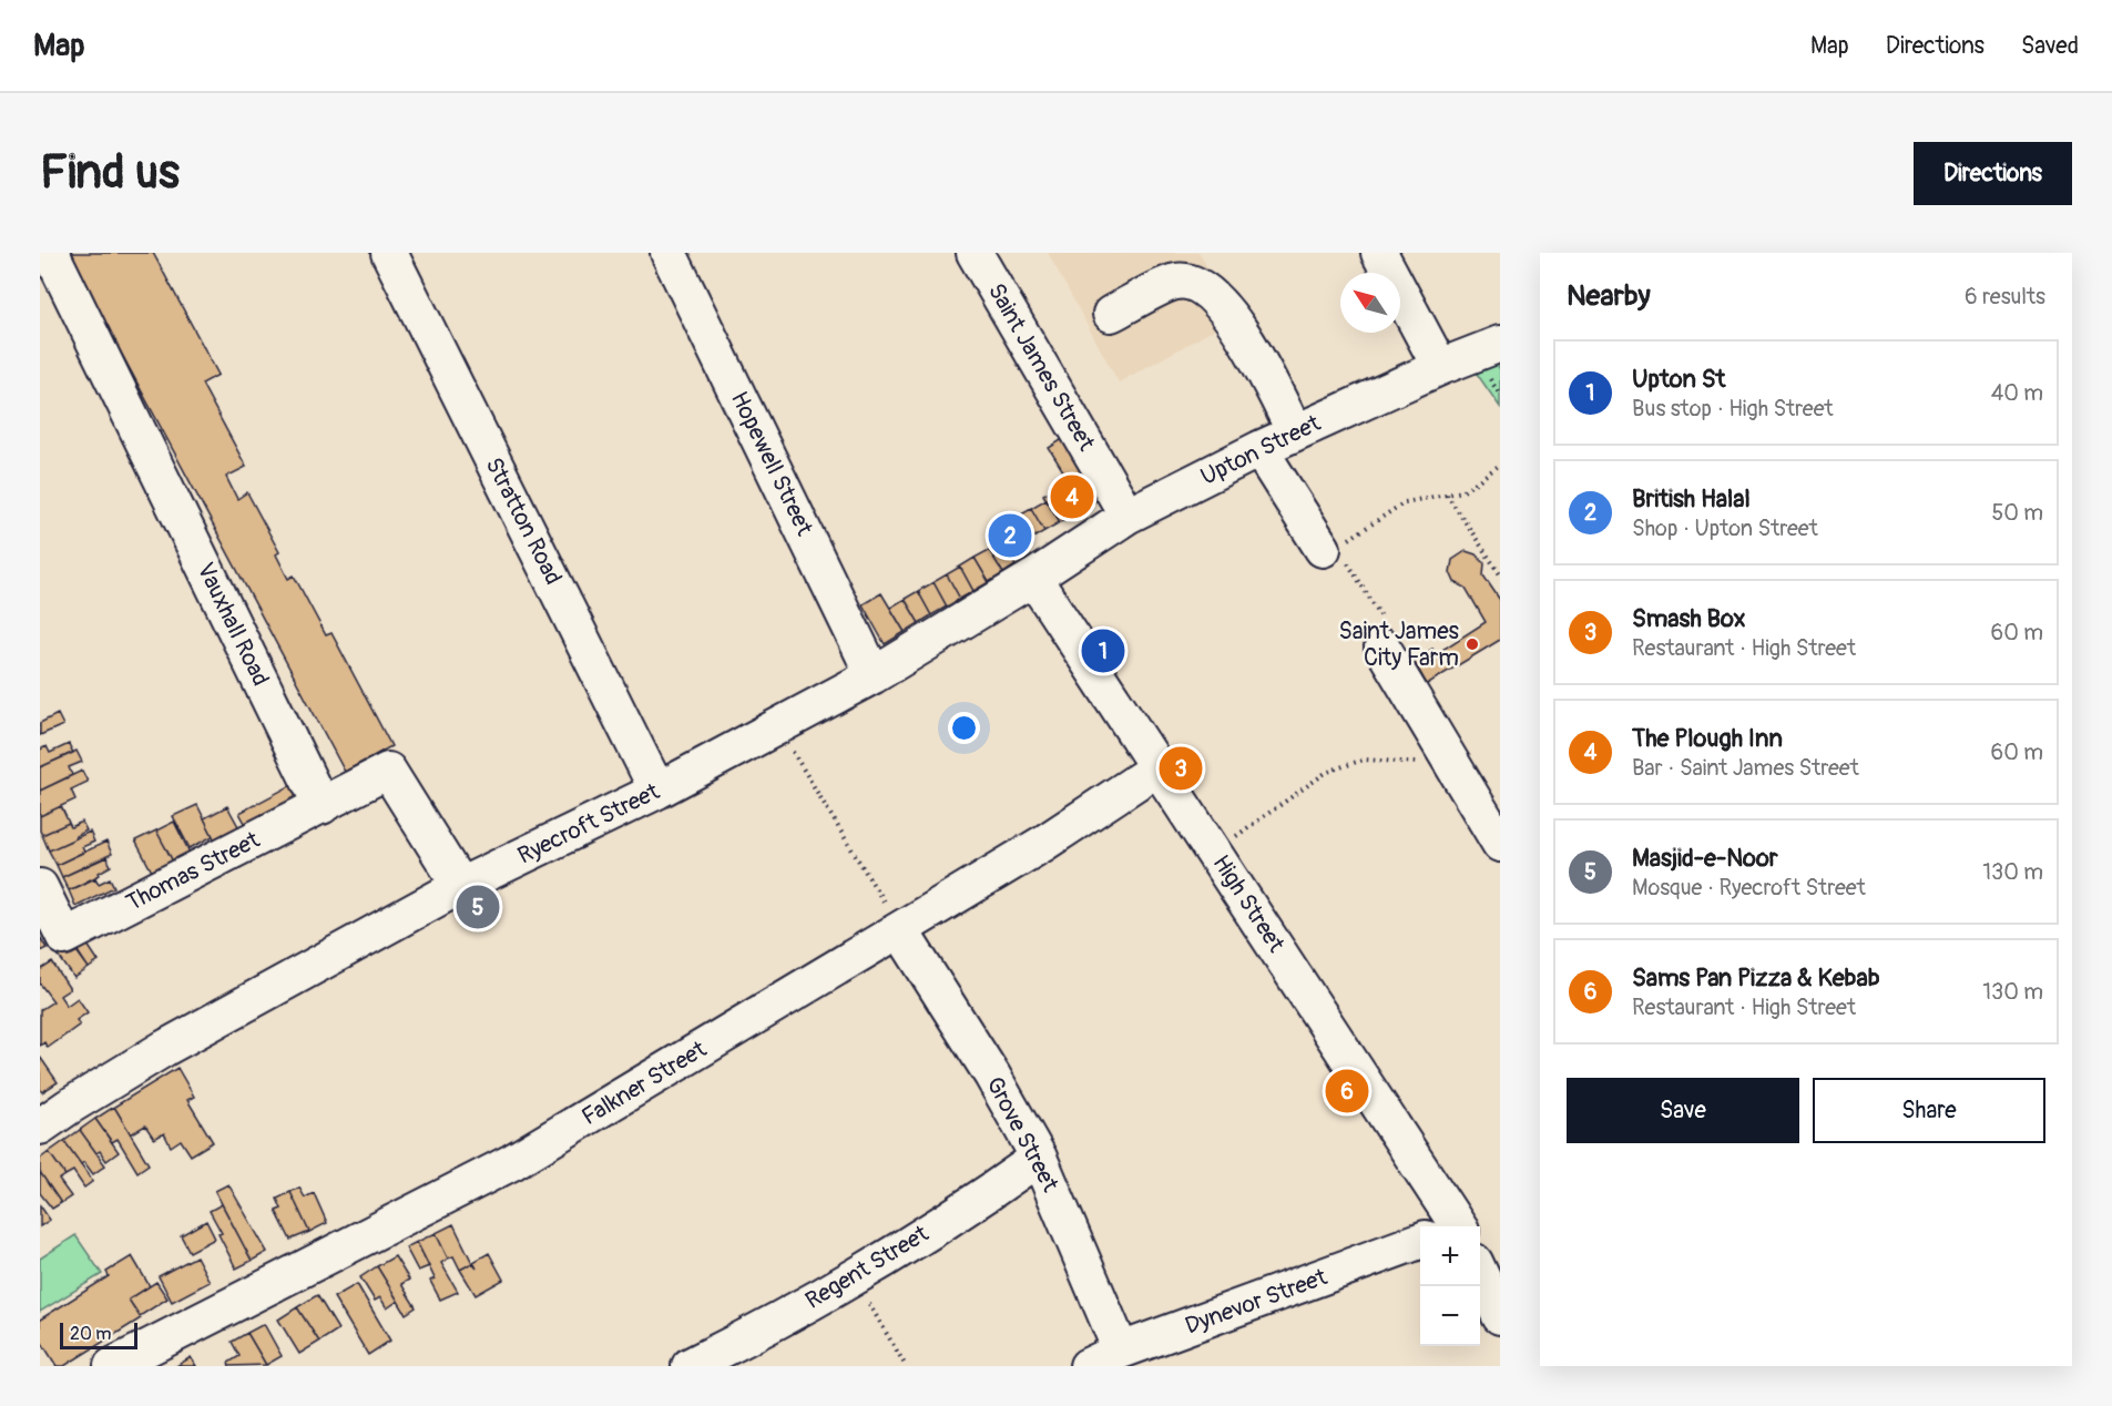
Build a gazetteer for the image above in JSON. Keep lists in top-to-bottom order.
{
  "streets": {
    "street": [
      "Saint James Street",
      "Upton Street",
      "Hopewell Street",
      "Stratton Road",
      "Vauxhall Road",
      "Ryecroft Street",
      "Thomas Street",
      "High Street",
      "Falkner Street",
      "Grove Street",
      "Regent Street",
      "Dynevor Street"
    ]
  },
  "crossings": [
    ["Saint James Street", "Upton Street"],
    ["Upton Street", "Ryecroft Street"],
    ["Upton Street", "High Street"],
    ["Hopewell Street", "Ryecroft Street"],
    ["Stratton Road", "Ryecroft Street"],
    ["Vauxhall Road", "Thomas Street"],
    ["Ryecroft Street", "High Street"],
    ["High Street", "Falkner Street"],
    ["Falkner Street", "Grove Street"],
    ["Grove Street", "Regent Street"],
    ["Grove Street", "Dynevor Street"]
  ],
  "places": ["Saint James City Farm"],
  "scale_bar": "20 m",
  "north": "top left",
  "page": {
    "header": "Map",
    "nav": ["Map", "Directions", "Saved"],
    "buttons": [
      "Directions",
      ["Save", "Share"]
    ],
    "title": "Find us",
    "heading": ["Nearby", "6 results"],
    "list": [
      {
        "mark": "1",
        "name": "Upton St",
        "note": "Bus stop · High Street",
        "value": "40 m"
      },
      {
        "mark": "2",
        "name": "British Halal",
        "note": "Shop · Upton Street",
        "value": "50 m"
      },
      {
        "mark": "3",
        "name": "Smash Box",
        "note": "Restaurant · High Street",
        "value": "60 m"
      },
      {
        "mark": "4",
        "name": "The Plough Inn",
        "note": "Bar · Saint James Street",
        "value": "60 m"
      },
      {
        "mark": "5",
        "name": "Masjid-e-Noor",
        "note": "Mosque · Ryecroft Street",
        "value": "130 m"
      },
      {
        "mark": "6",
        "name": "Sams Pan Pizza & Kebab",
        "note": "Restaurant · High Street",
        "value": "130 m"
      }
    ],
    "pins": [
      "4",
      "2",
      "1",
      "3",
      "5",
      "6"
    ],
    "map_buttons": ["+", "−"],
    "scale": "20 m"
  }
}
